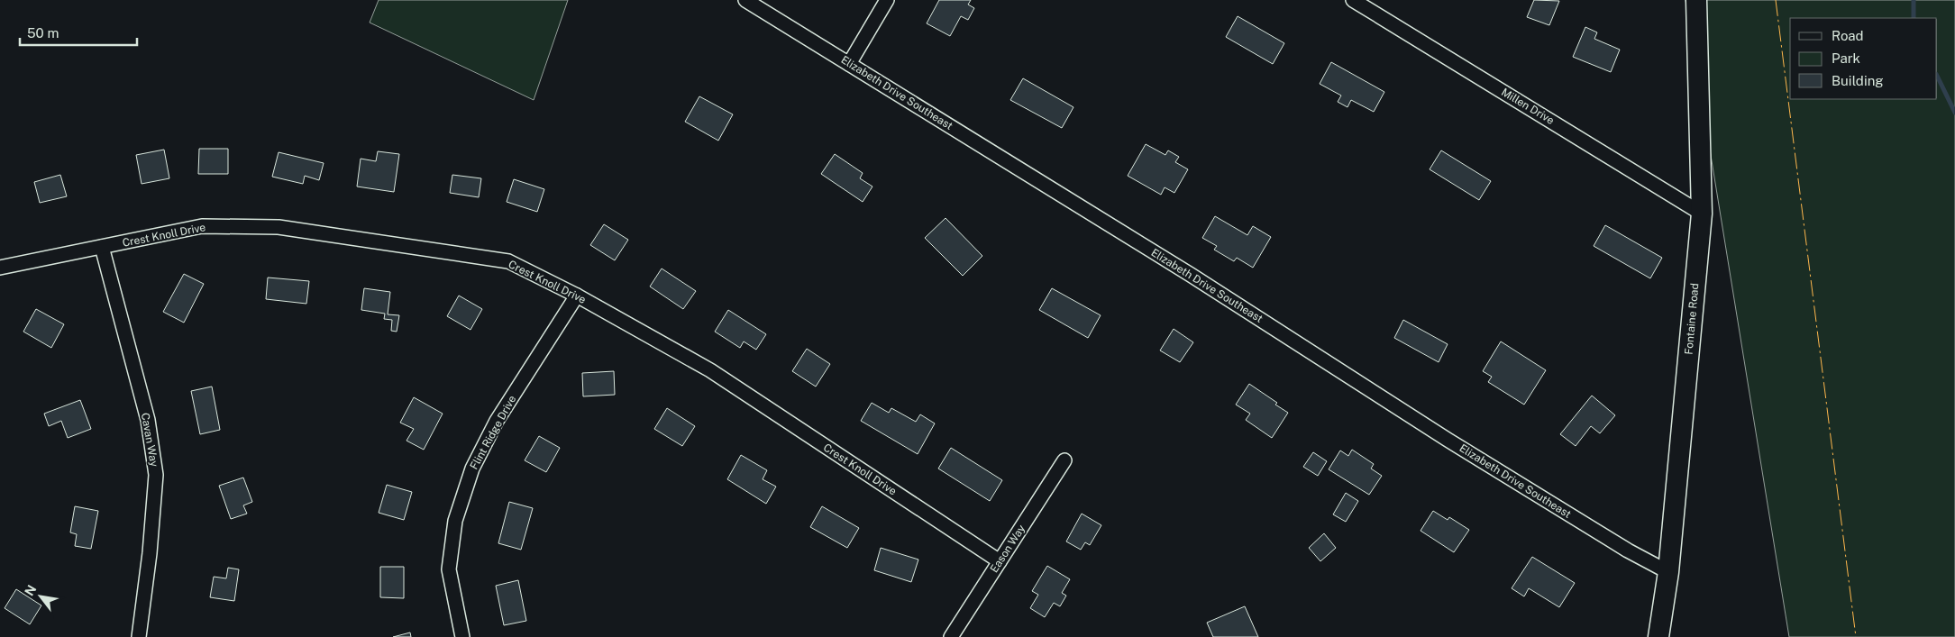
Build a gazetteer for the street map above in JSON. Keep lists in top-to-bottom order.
{
  "streets": {
    "main road": ["Fontaine Road"],
    "street": [
      "Elizabeth Drive Southeast",
      "Millen Drive",
      "Crest Knoll Drive",
      "Flint Ridge Drive",
      "Cavan Way",
      "Eason Way"
    ]
  },
  "crossings": [
    ["Elizabeth Drive Southeast", "Fontaine Road"],
    ["Millen Drive", "Fontaine Road"],
    ["Crest Knoll Drive", "Flint Ridge Drive"],
    ["Crest Knoll Drive", "Cavan Way"],
    ["Crest Knoll Drive", "Eason Way"]
  ],
  "legend": ["Road", "Park", "Building"],
  "scale_bar": "50 m",
  "north": "top left"
}
